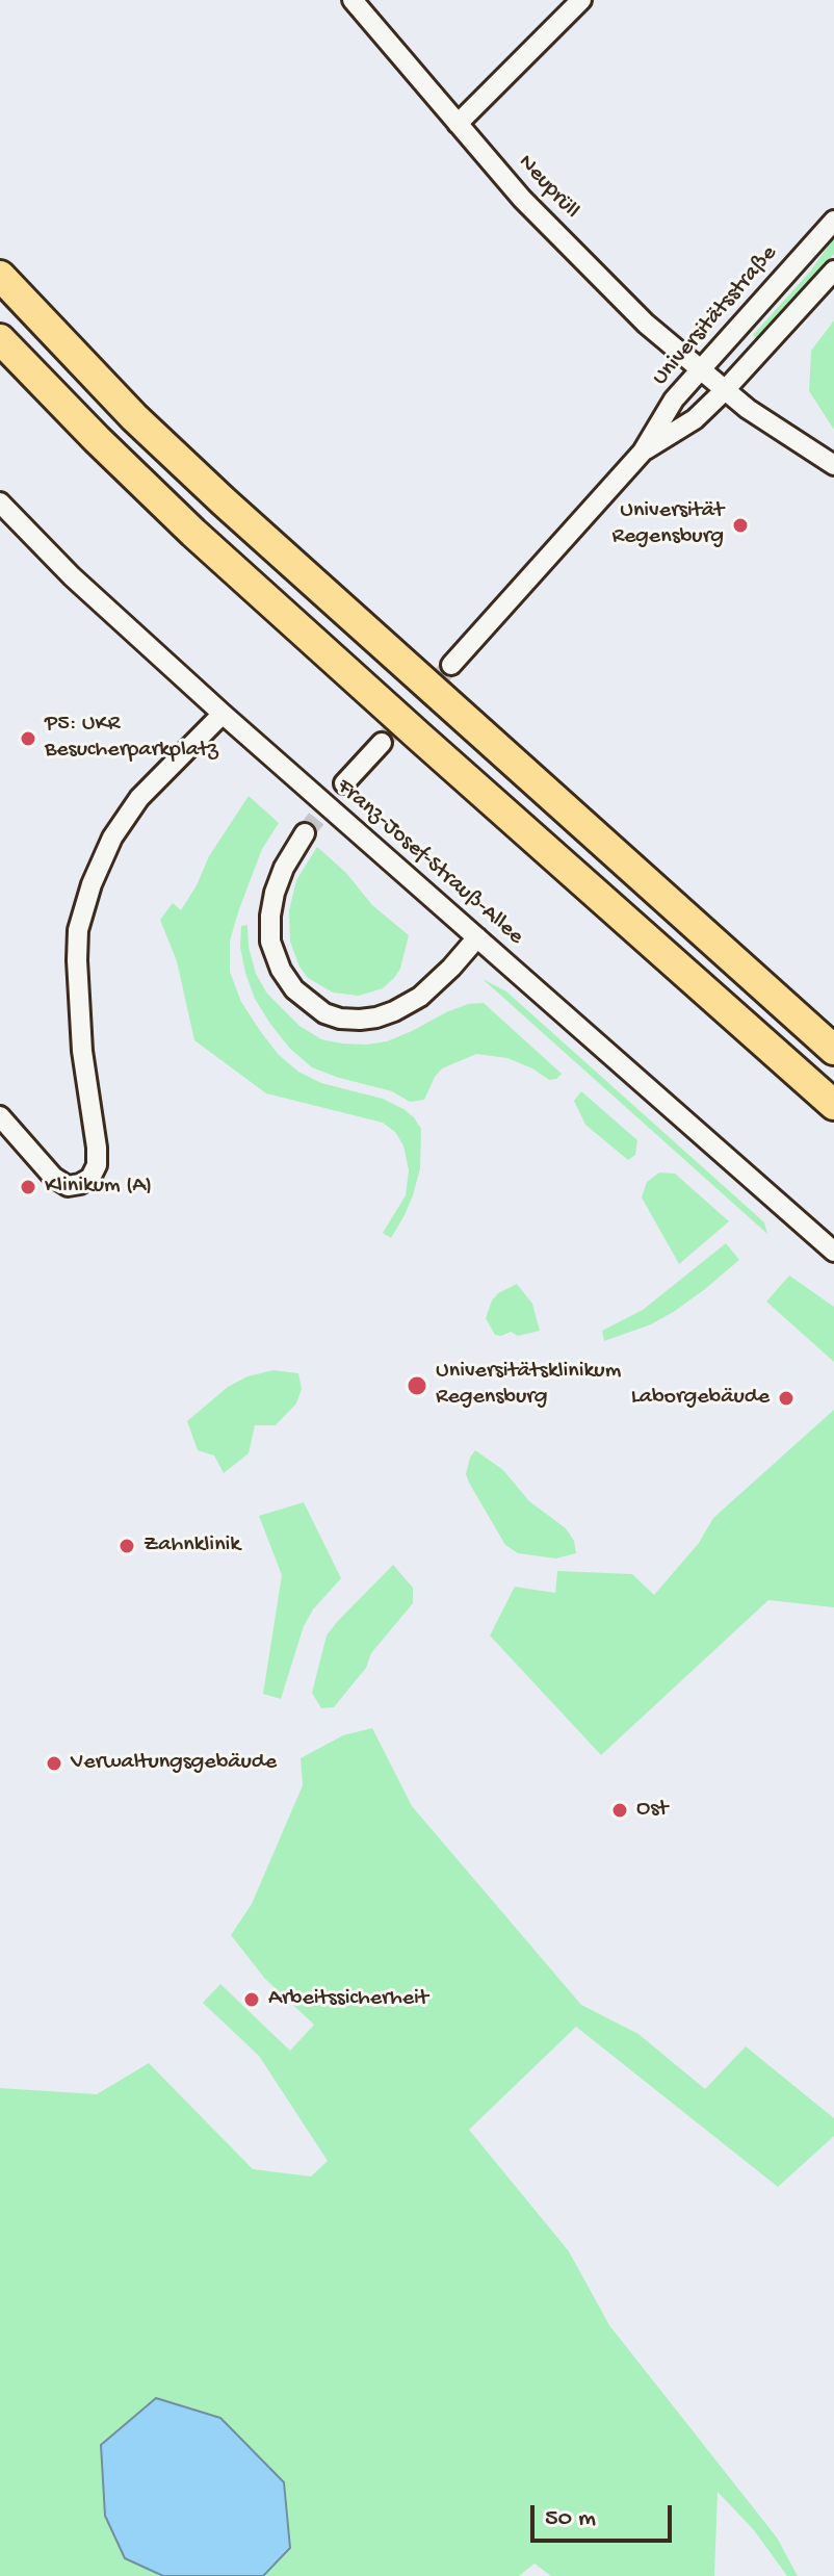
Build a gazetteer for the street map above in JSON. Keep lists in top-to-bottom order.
{
  "streets": {
    "street": ["Neuprüll", "Universitätsstraße", "Franz-Josef-Strauß-Allee"]
  },
  "crossings": [
    ["Neuprüll", "Universitätsstraße"]
  ],
  "places": [
    "Universität Regensburg",
    "P5: UKR Besucherparkplatz",
    "Klinikum (A)",
    "Universitätsklinikum Regensburg",
    "Laborgebäude",
    "Zahnklinik",
    "Verwaltungsgebäude",
    "Ost",
    "Arbeitssicherheit"
  ],
  "scale_bar": "50 m"
}
